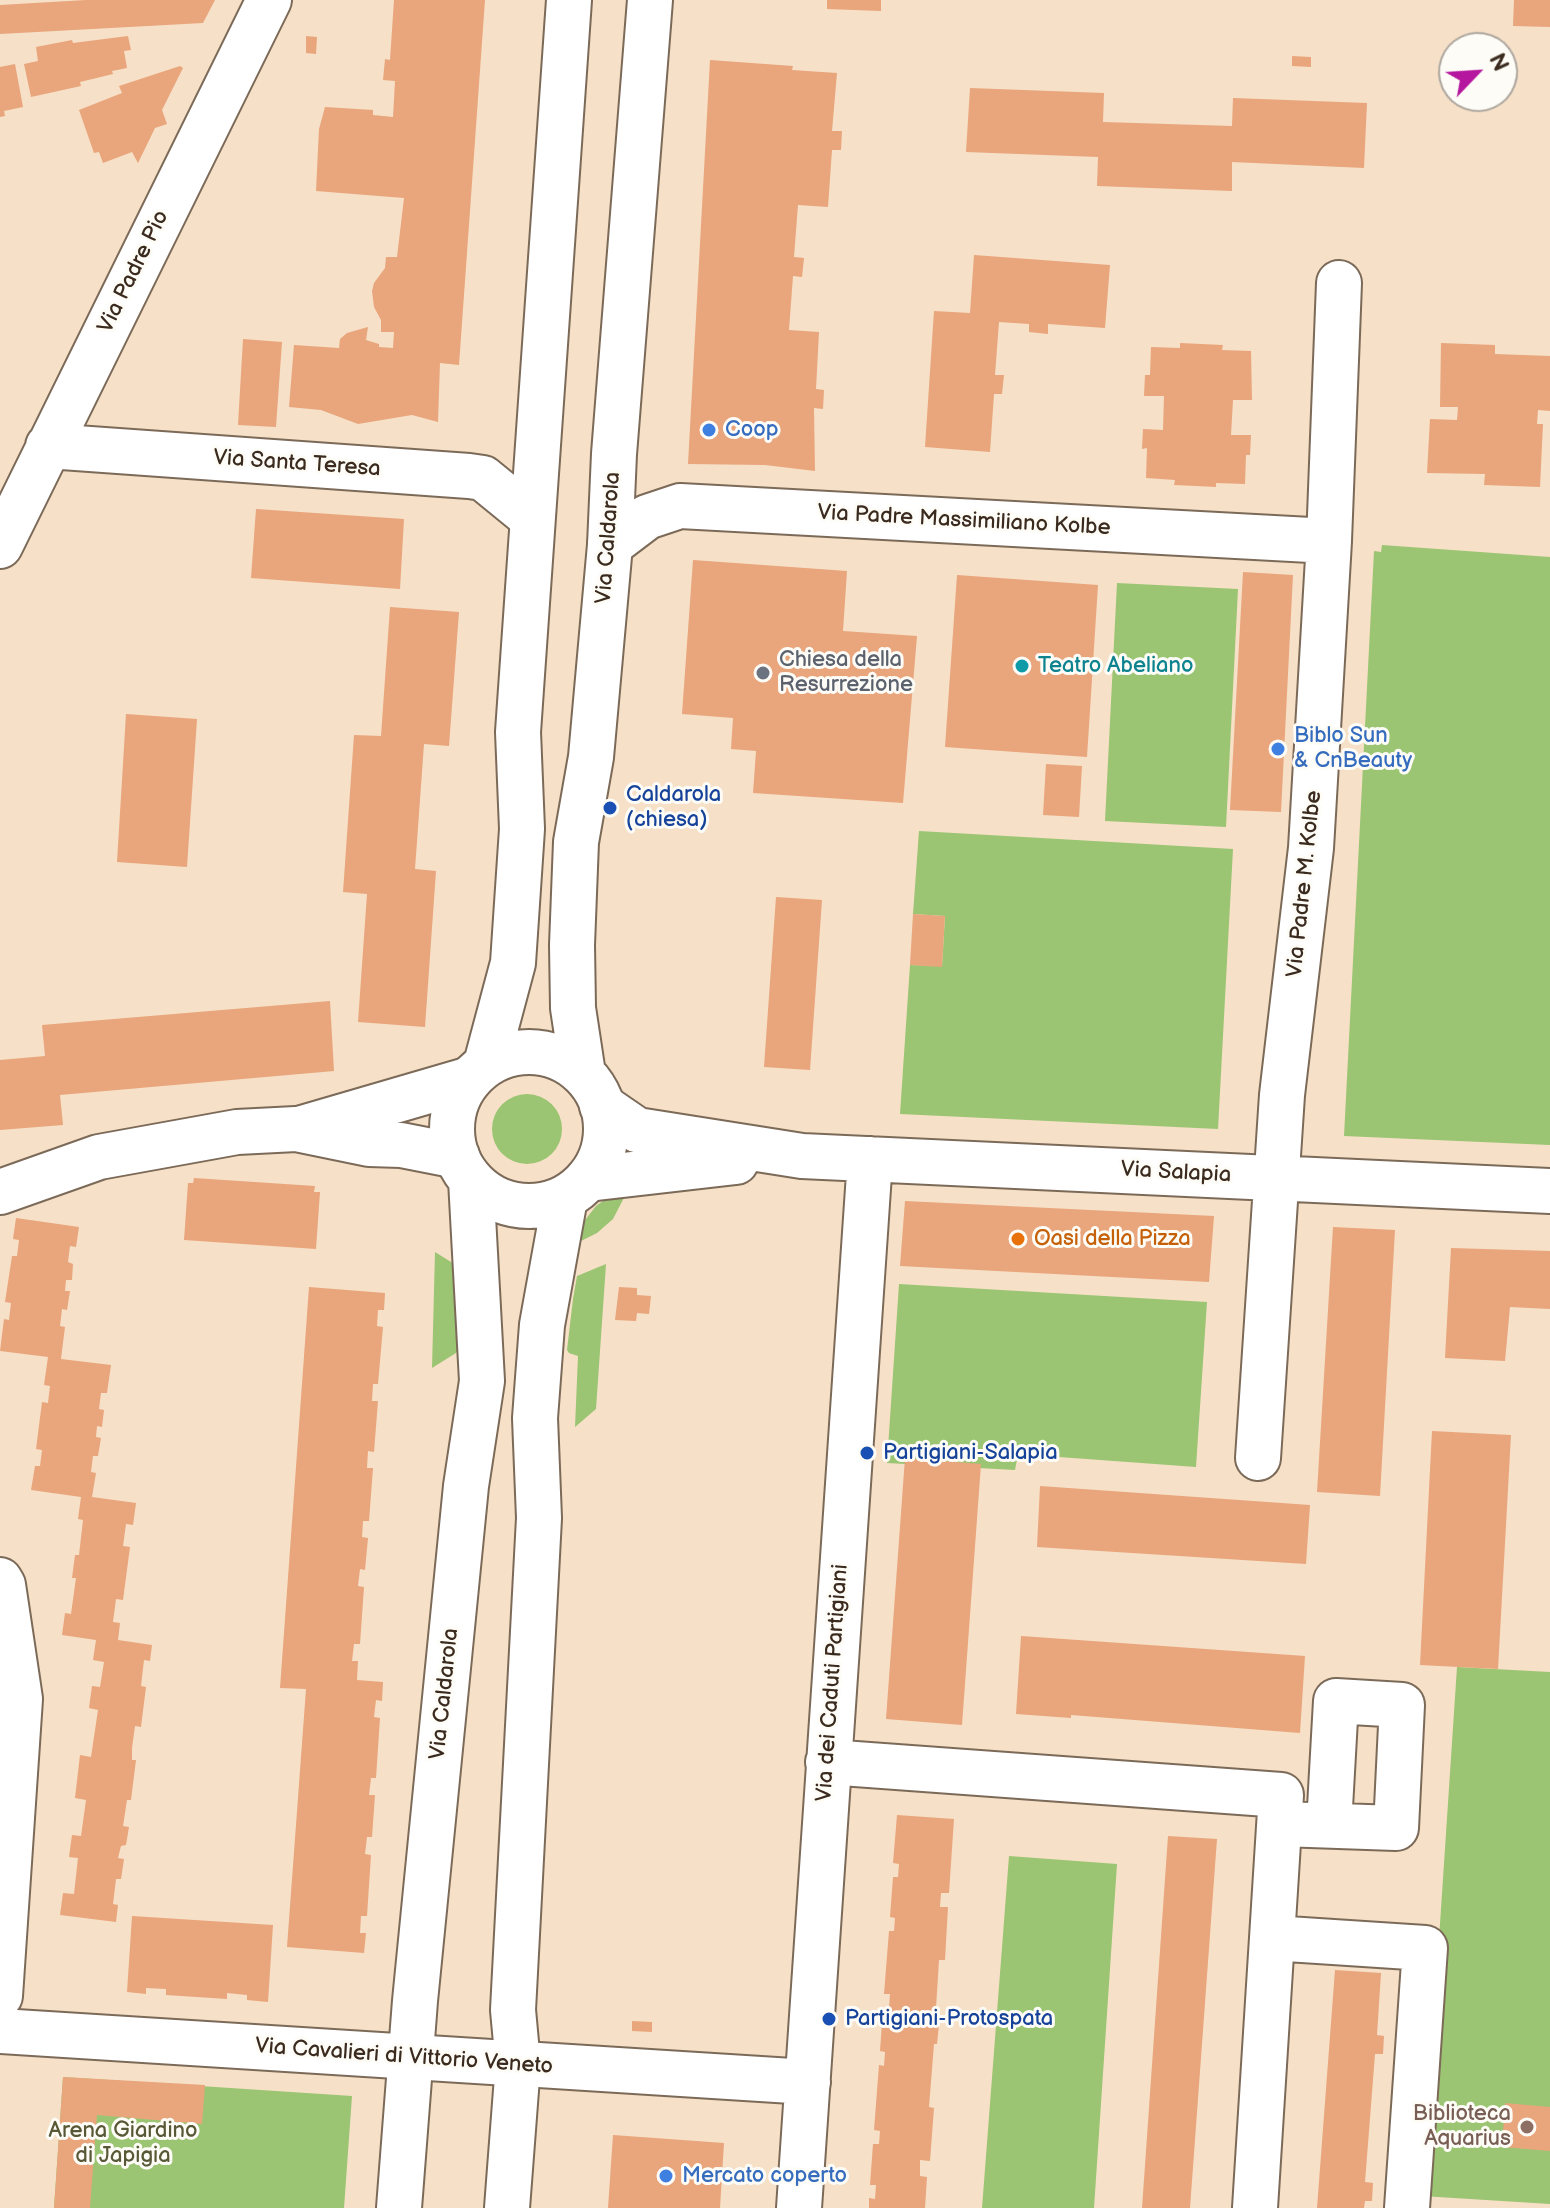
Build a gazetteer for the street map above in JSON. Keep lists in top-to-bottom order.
{
  "streets": {
    "street": [
      "Via Padre Pio",
      "Via Santa Teresa",
      "Via Padre Massimiliano Kolbe",
      "Via Caldarola",
      "Via Padre M. Kolbe",
      "Via Salapia",
      "Via dei Caduti Partigiani",
      "Via Cavalieri di Vittorio Veneto"
    ]
  },
  "crossings": [
    ["Via Padre Pio", "Via Santa Teresa"],
    ["Via Padre Massimiliano Kolbe", "Via Caldarola"],
    ["Via Padre Massimiliano Kolbe", "Via Padre M. Kolbe"],
    ["Via Caldarola", "Via Salapia"],
    ["Via Caldarola", "Via Cavalieri di Vittorio Veneto"],
    ["Via Padre M. Kolbe", "Via Salapia"],
    ["Via Salapia", "Via dei Caduti Partigiani"],
    ["Via dei Caduti Partigiani", "Via Cavalieri di Vittorio Veneto"]
  ],
  "parks": ["Arena Giardino di Japigia"],
  "places": [
    "Coop",
    "Teatro Abeliano",
    "Chiesa della Resurrezione",
    "Biblo Sun & CnBeauty",
    "Caldarola (chiesa)",
    "Oasi della Pizza",
    "Partigiani-Salapia",
    "Partigiani-Protospata",
    "Biblioteca Aquarius",
    "Mercato coperto"
  ],
  "north": "top right"
}
